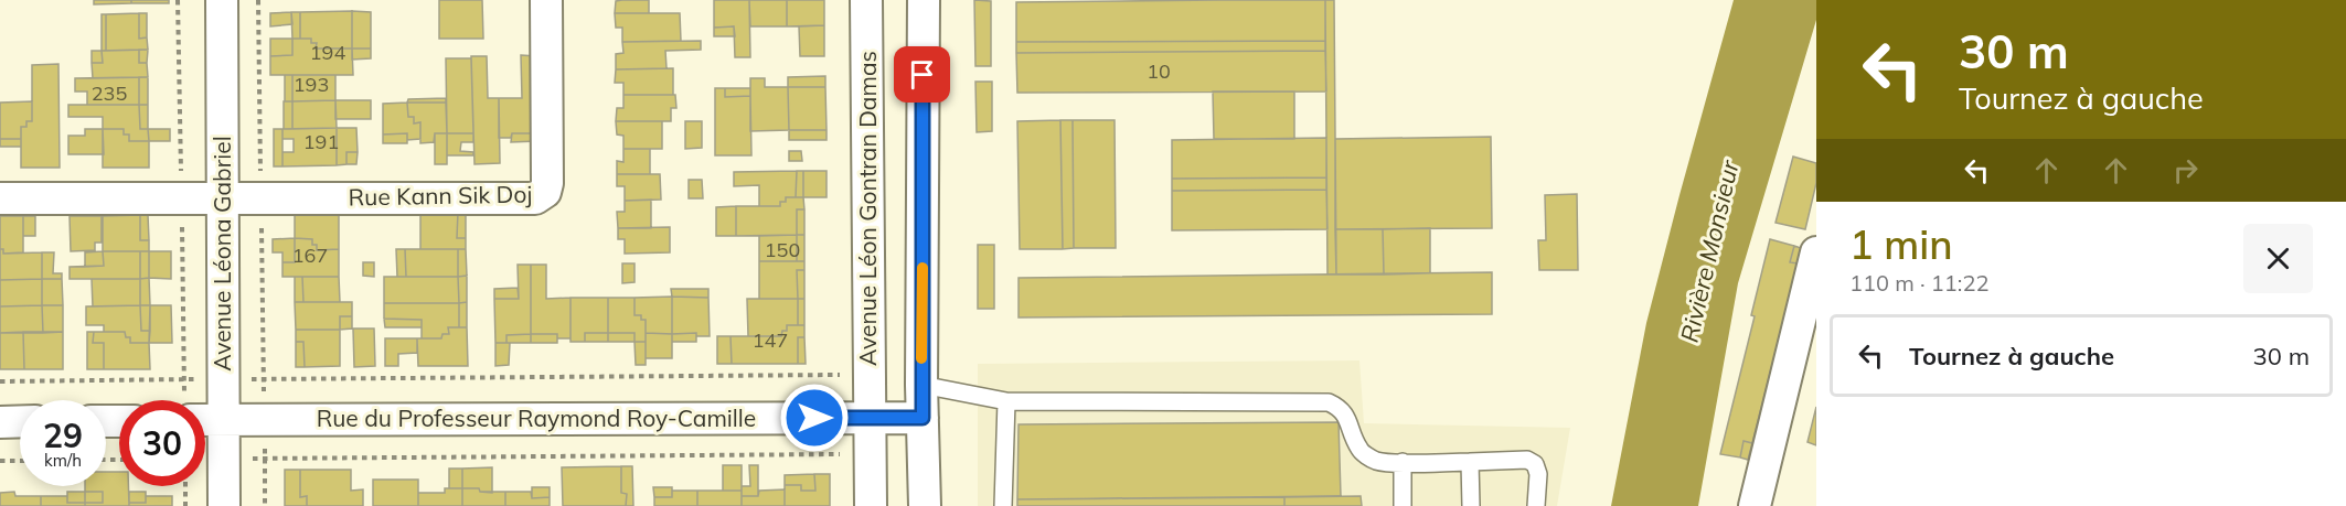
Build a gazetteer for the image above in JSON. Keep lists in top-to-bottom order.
{
  "streets": {
    "street": [
      "Rue Kann Sik Doj",
      "Avenue Léon Gontran Damas",
      "Avenue Léona Gabriel",
      "Rue du Professeur Raymond Roy-Camille"
    ]
  },
  "crossings": [
    ["Rue Kann Sik Doj", "Avenue Léona Gabriel"],
    ["Avenue Léon Gontran Damas", "Rue du Professeur Raymond Roy-Camille"],
    ["Avenue Léona Gabriel", "Rue du Professeur Raymond Roy-Camille"]
  ],
  "water": ["Rivière Monsieur"],
  "house_numbers": [
    "194",
    "10",
    "193",
    "235",
    "191",
    "150",
    "167",
    "147"
  ],
  "page": {
    "turn": ["30 m", "Tournez à gauche"],
    "heading": ["1 min", "110 m · 11:22"],
    "list": [
      {
        "name": "Tournez à gauche",
        "value": "30 m"
      }
    ],
    "speed": "29 km/h",
    "limit": "30"
  }
}
